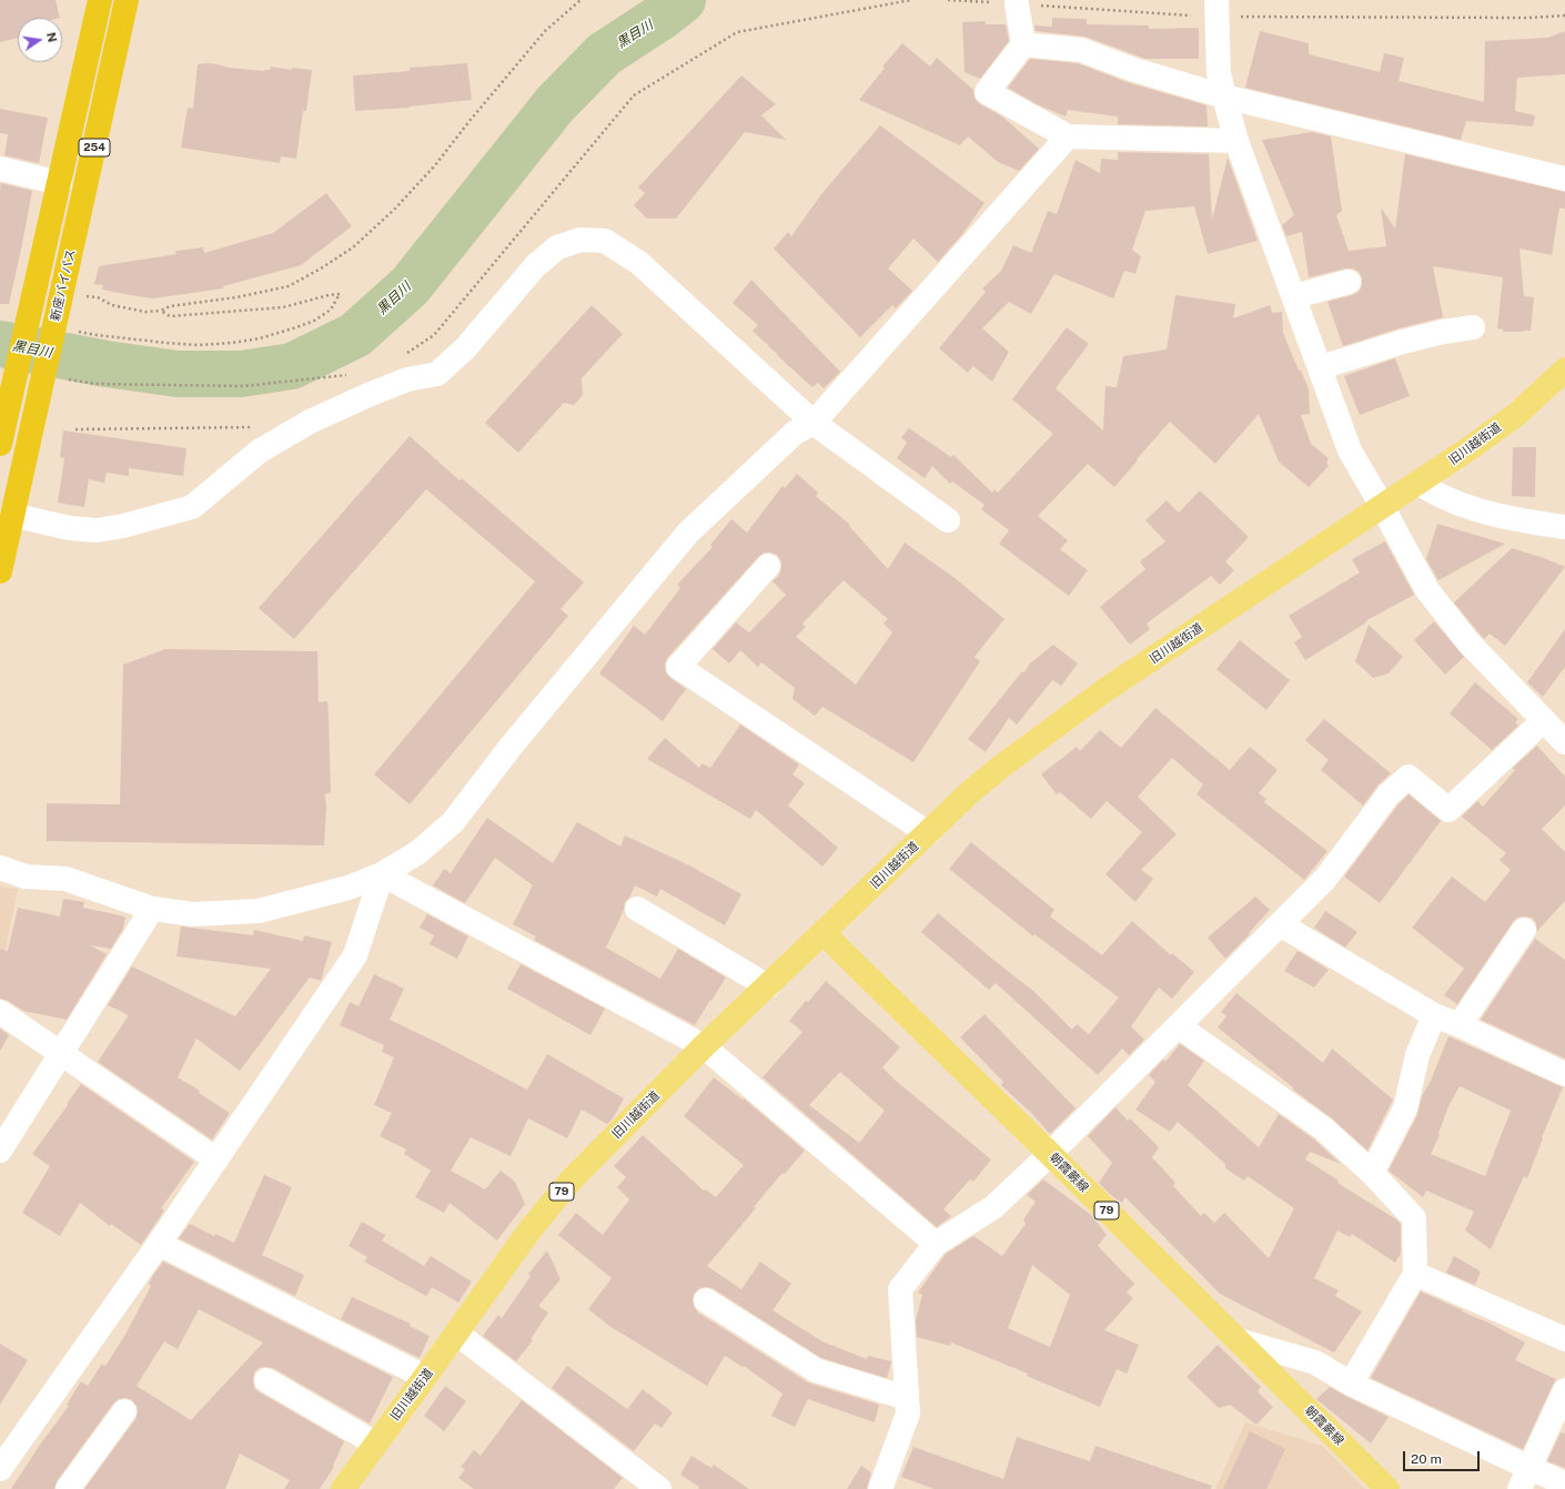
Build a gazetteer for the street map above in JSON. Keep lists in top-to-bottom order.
{
  "streets": {
    "highway": ["254", "新座バイパス"],
    "main road": ["旧川越街道", "朝霞蕨線", "79"]
  },
  "crossings": [
    ["旧川越街道", "朝霞蕨線"]
  ],
  "water": ["黒目川"],
  "scale_bar": "20 m",
  "north": "right"
}
